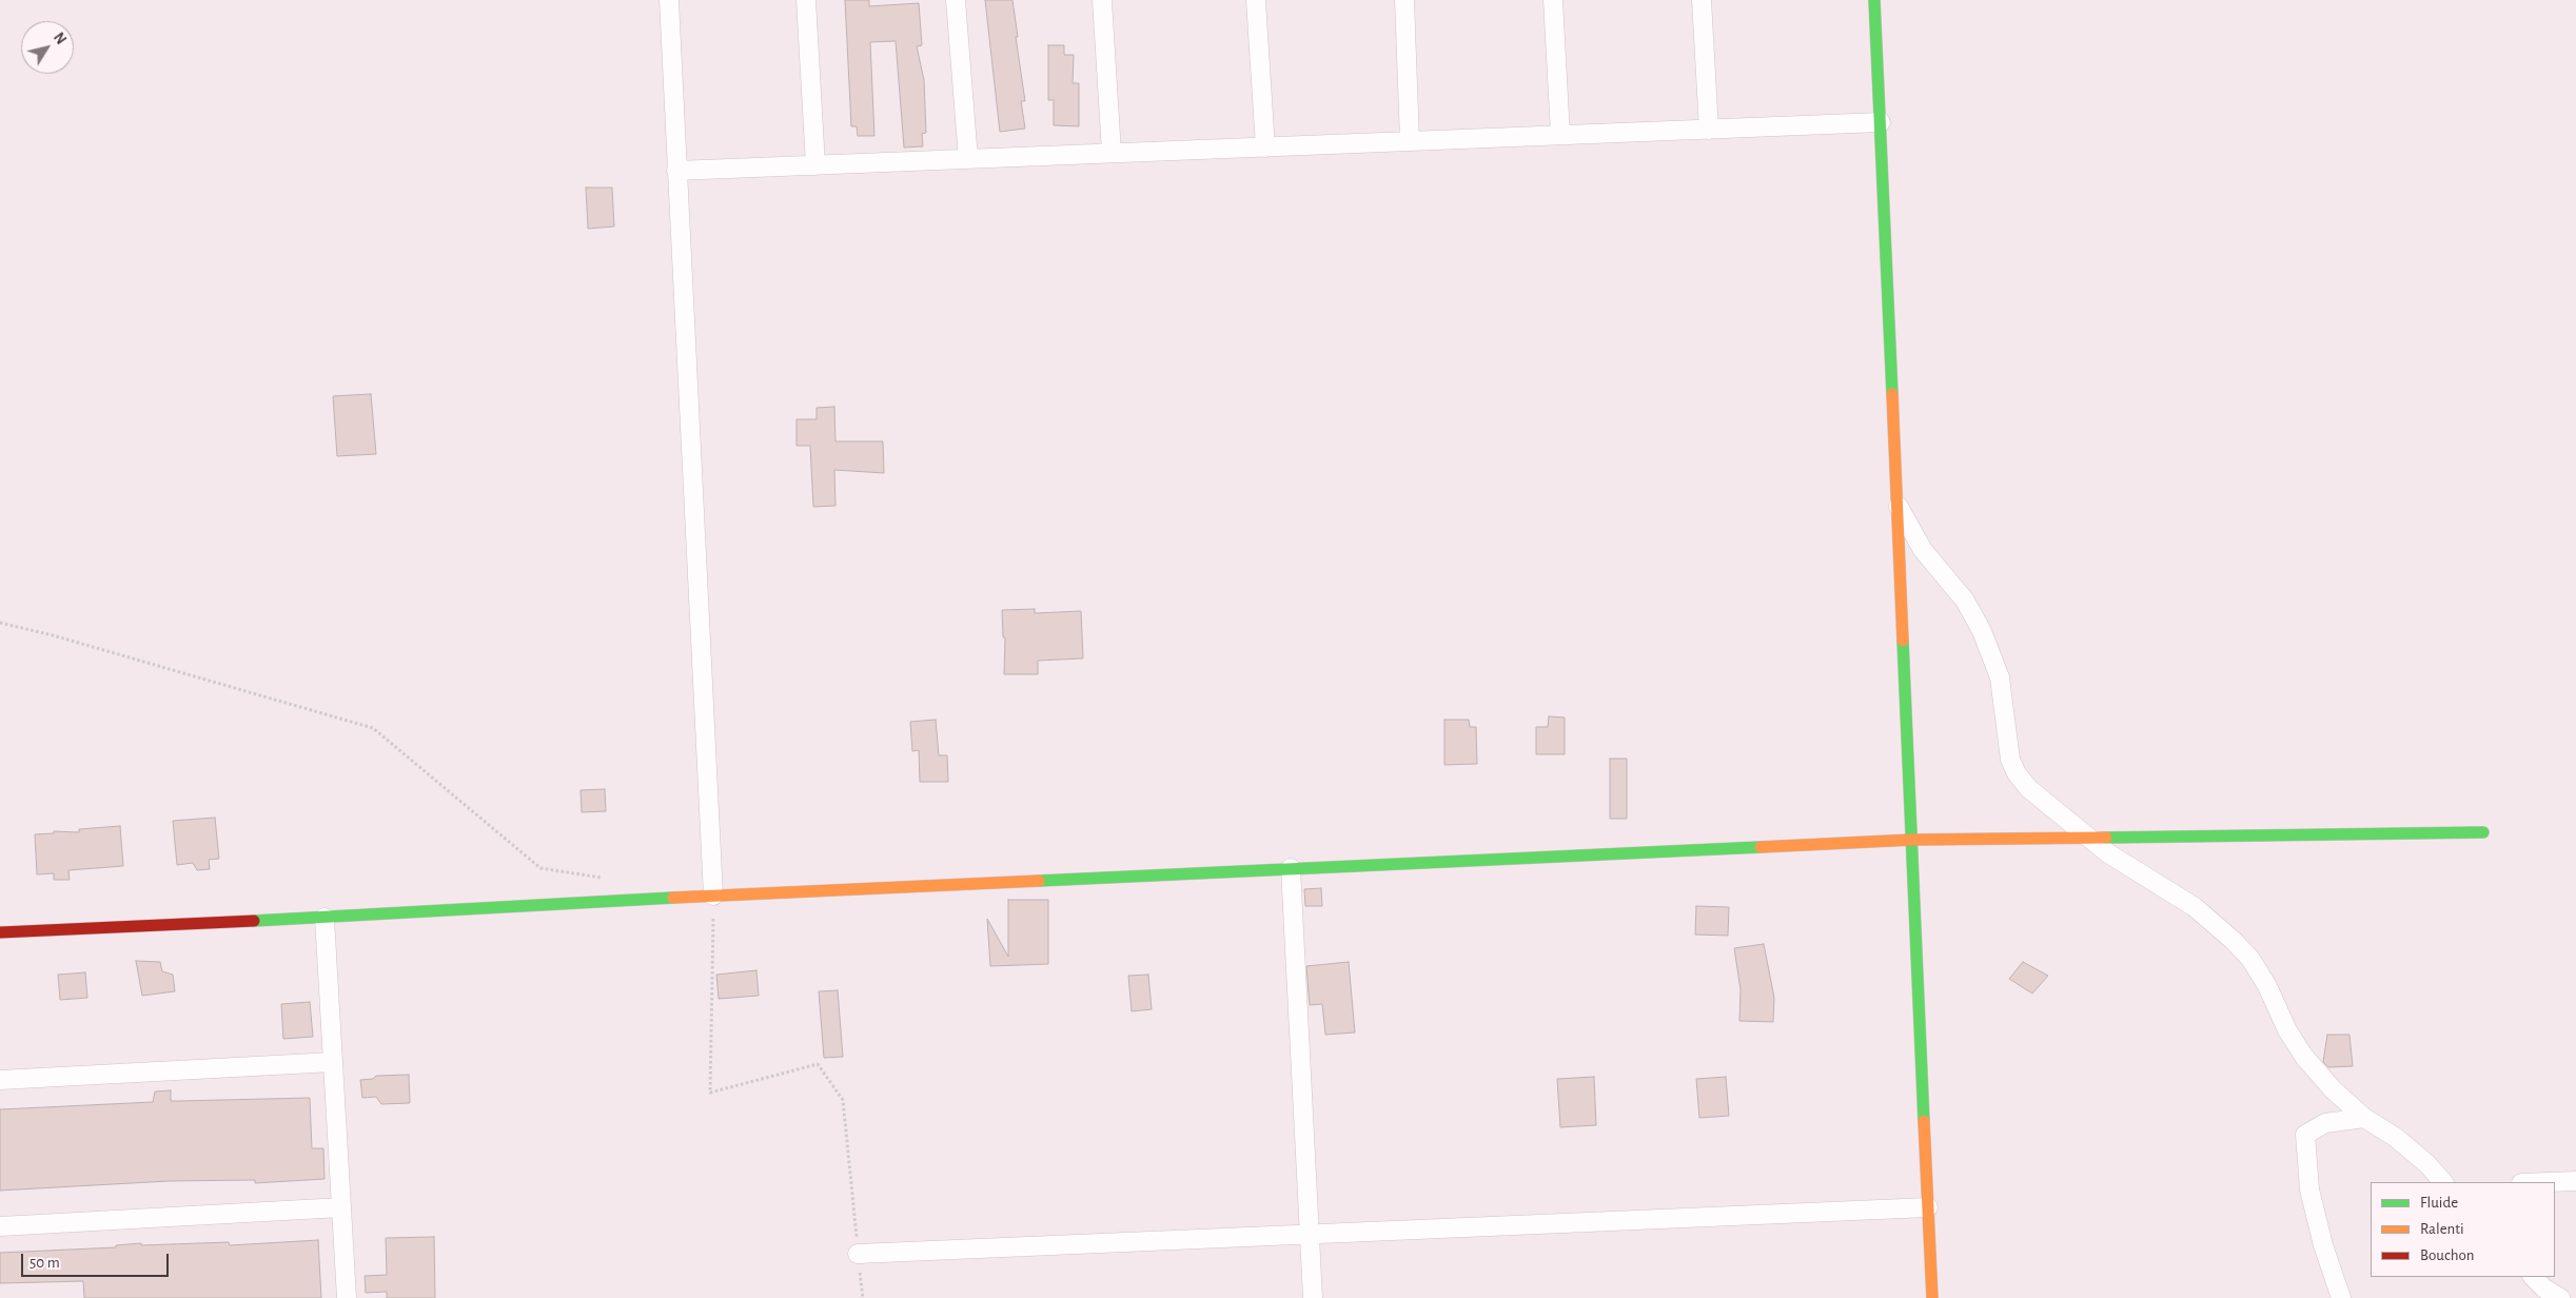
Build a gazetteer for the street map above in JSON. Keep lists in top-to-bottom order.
{
  "legend": ["Fluide", "Ralenti", "Bouchon"],
  "scale_bar": "50 m",
  "north": "top right"
}
